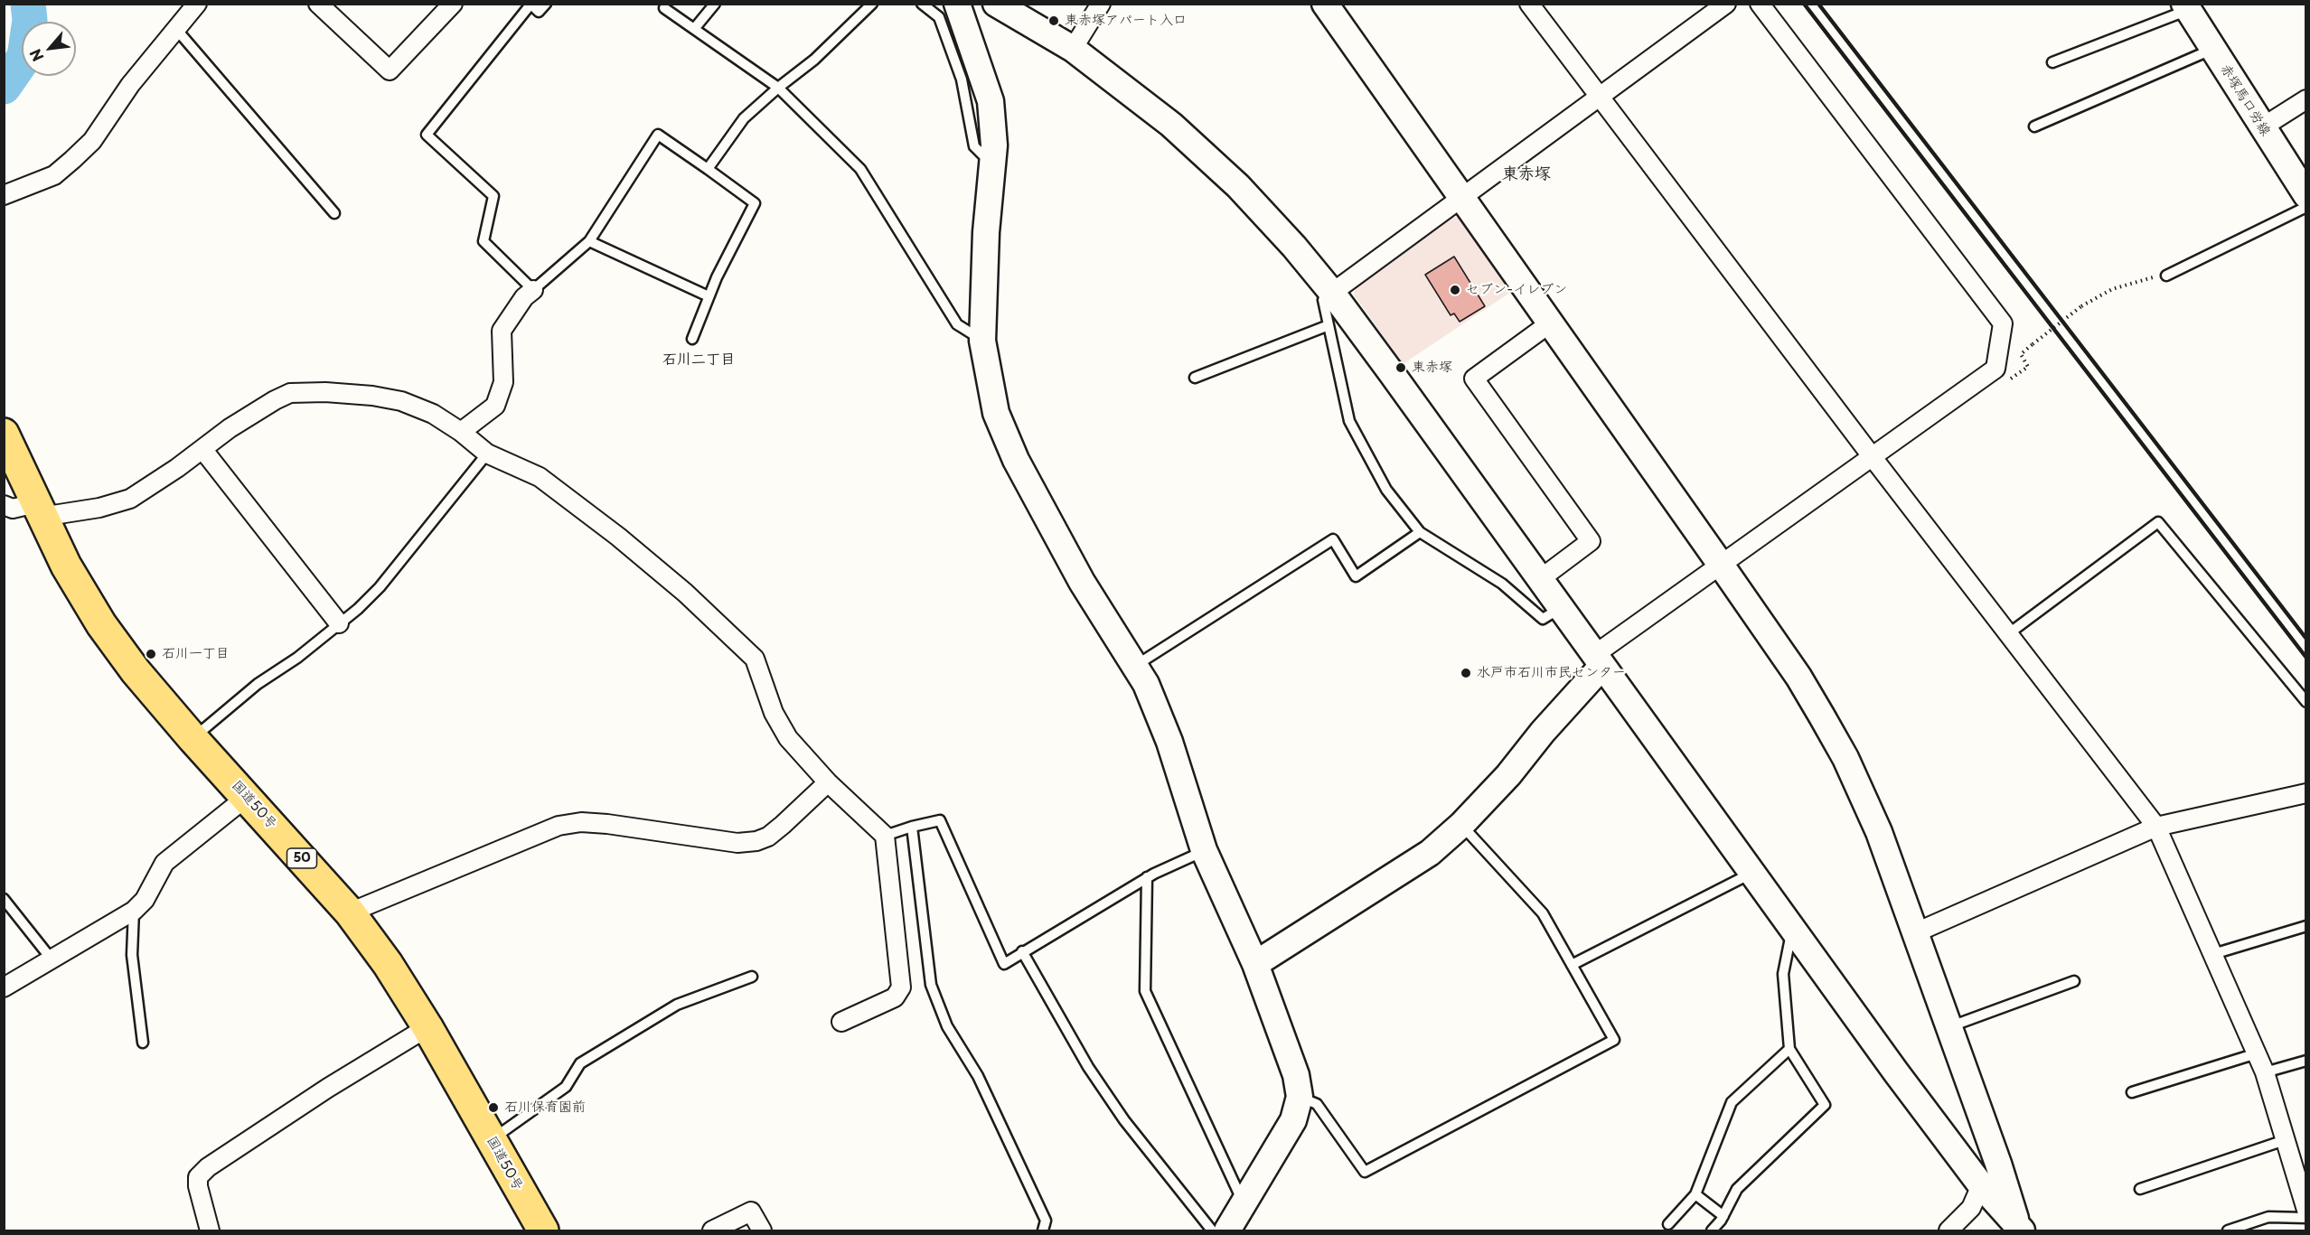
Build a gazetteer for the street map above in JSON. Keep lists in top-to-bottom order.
{
  "streets": {
    "highway": ["国道50号", "50"],
    "street": ["赤塚馬口労線"]
  },
  "districts": ["東赤塚", "石川二丁目"],
  "places": [
    "東赤塚アパート入口",
    "セブン-イレブン",
    "東赤塚",
    "石川一丁目",
    "水戸市石川市民センター",
    "石川保育園前"
  ],
  "north": "bottom left"
}
